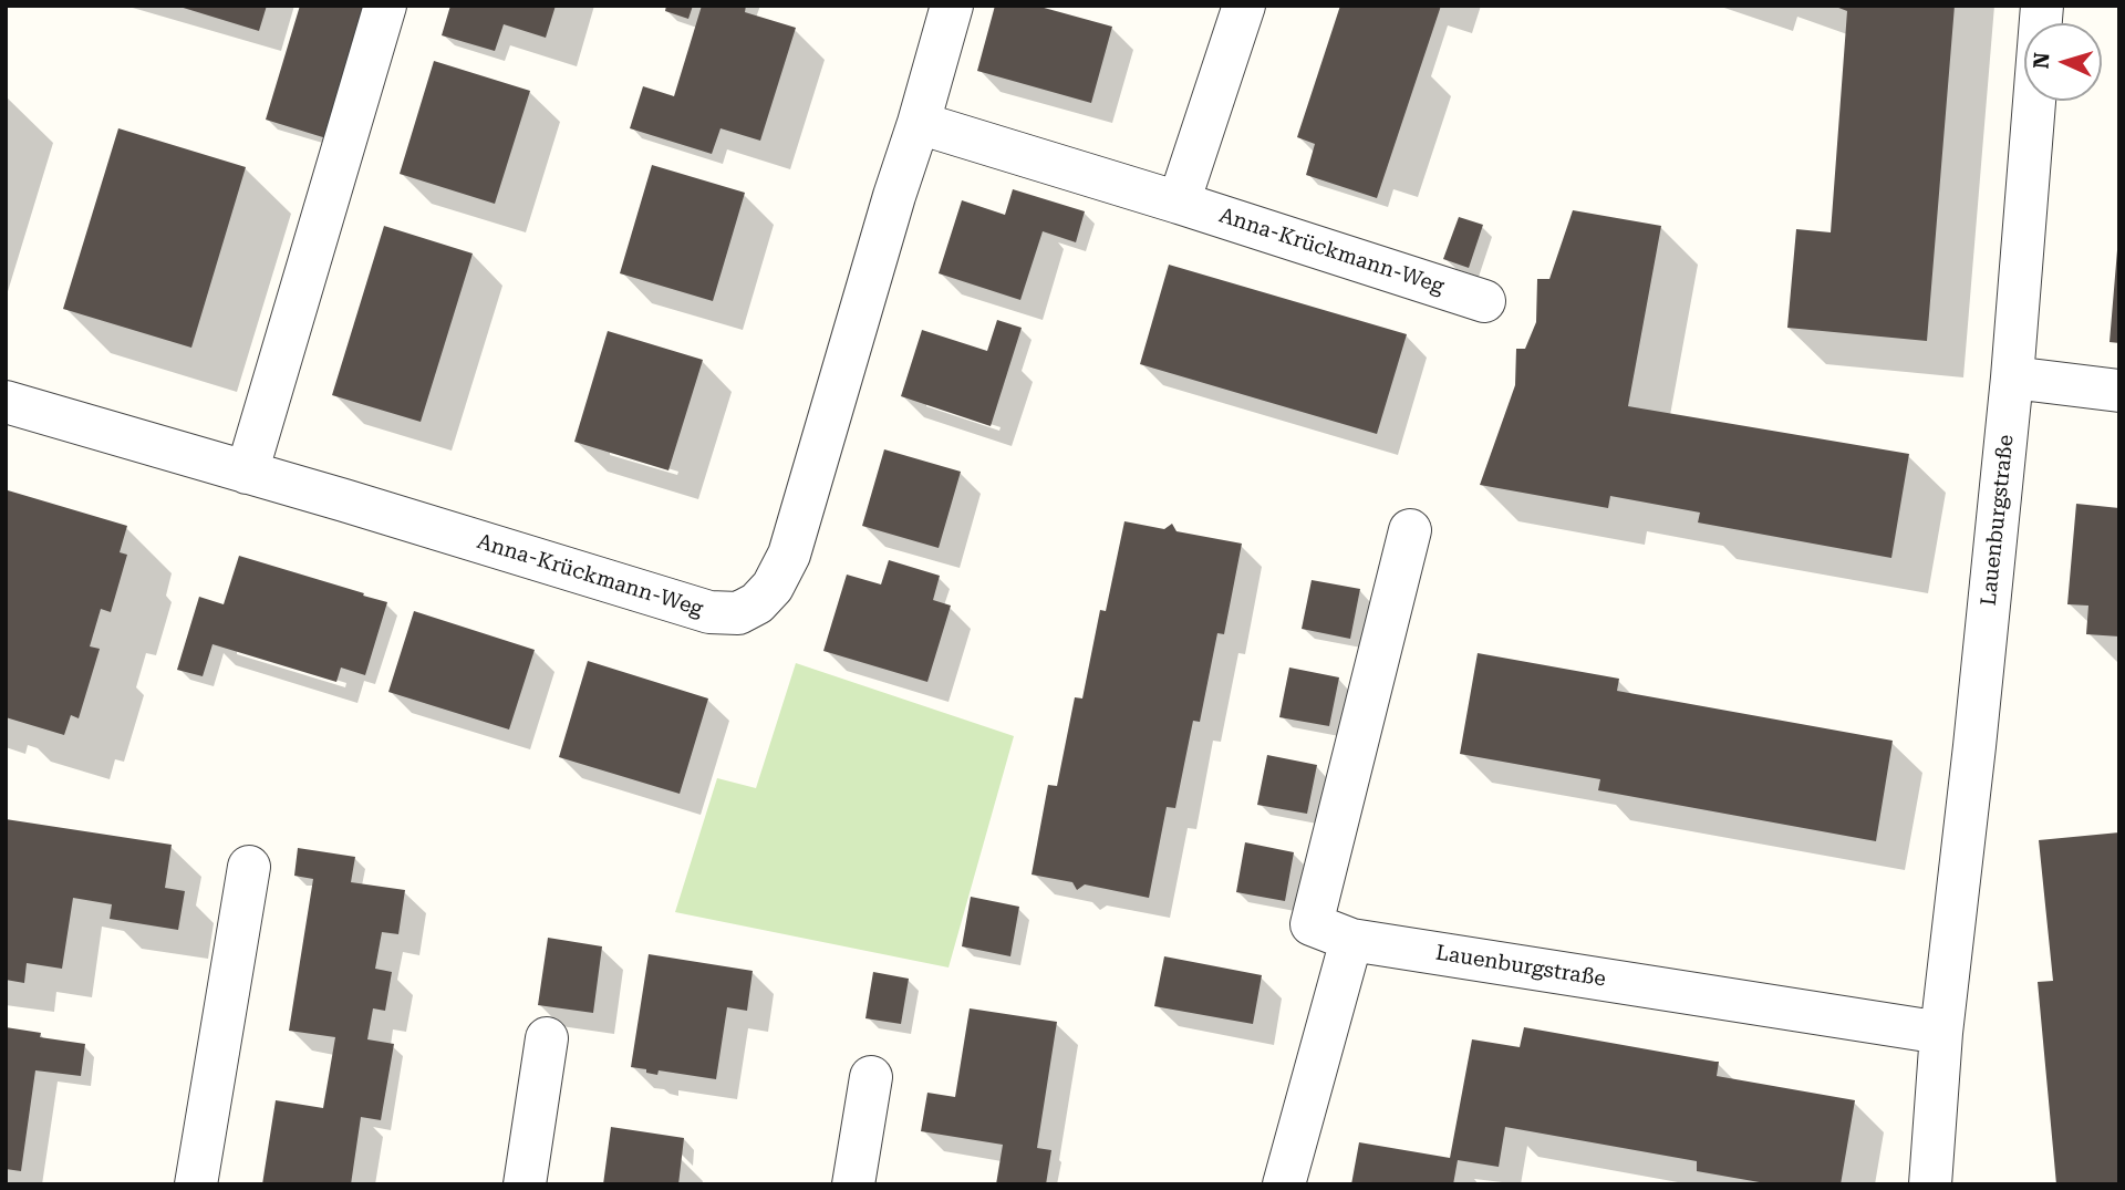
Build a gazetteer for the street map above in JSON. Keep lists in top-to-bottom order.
{
  "streets": {
    "street": ["Anna-Krückmann-Weg", "Lauenburgstraße"]
  },
  "north": "left"
}
